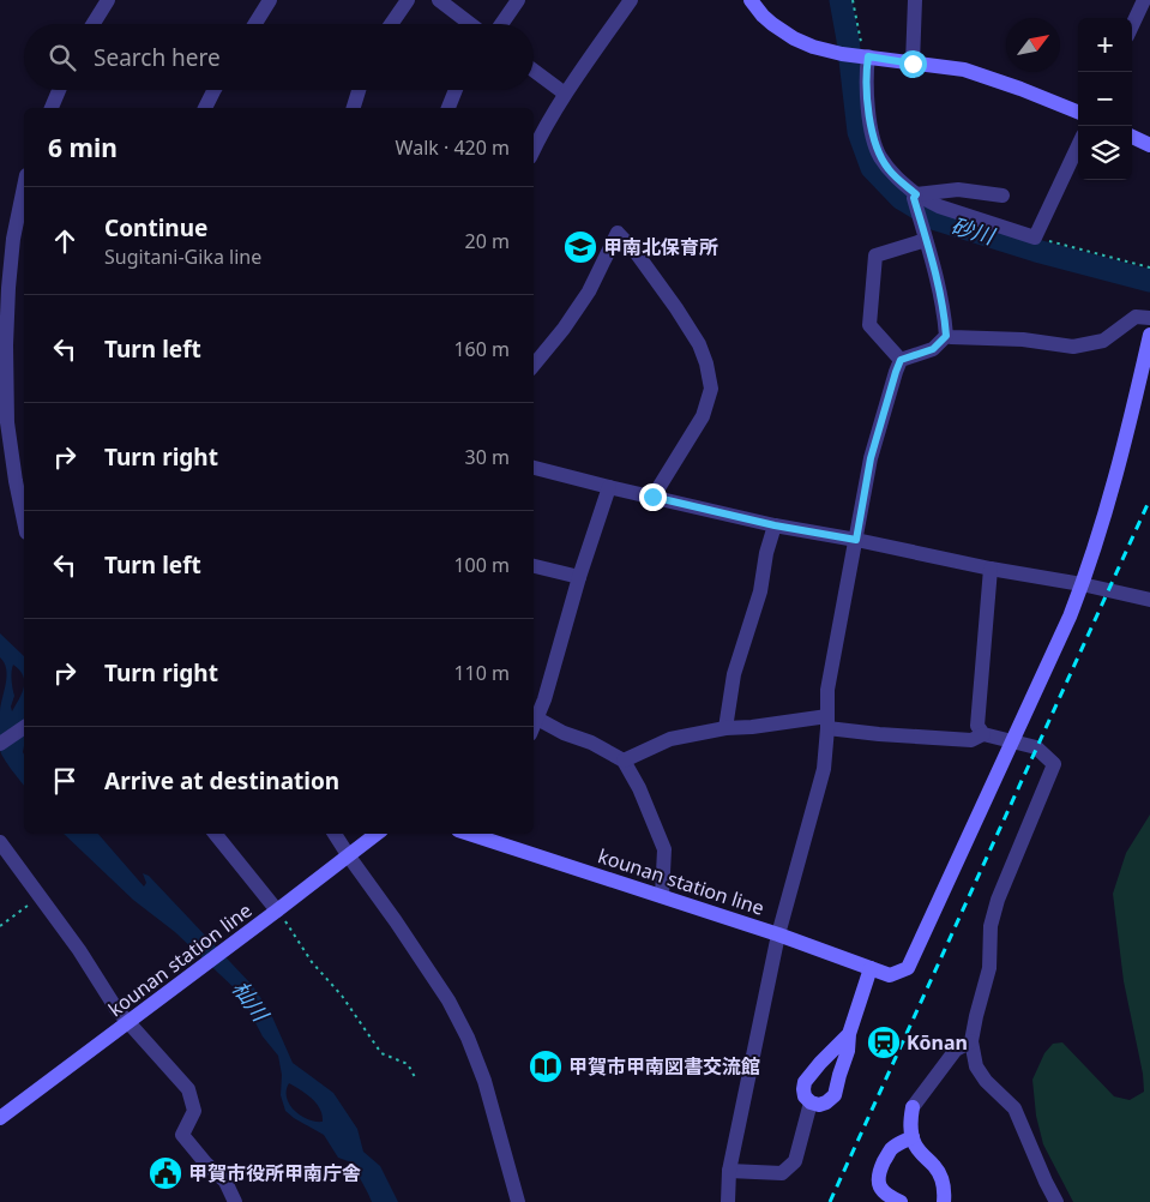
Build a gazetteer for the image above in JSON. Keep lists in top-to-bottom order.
{
  "streets": {
    "main road": ["kounan station line"]
  },
  "water": ["砂川", "杣川"],
  "places": {
    "school or university": ["甲南北保育所"],
    "station": ["Kōnan"],
    "library": ["甲賀市甲南図書交流館"],
    "public building": ["甲賀市役所甲南庁舎"]
  },
  "north": "top right",
  "page": {
    "map_buttons": ["+", "−"],
    "search": "Search here",
    "heading": ["6 min", "Walk · 420 m"],
    "list": [
      ["Continue", "Sugitani-Gika line", "20 m"],
      ["Turn left", "160 m"],
      ["Turn right", "30 m"],
      ["Turn left", "100 m"],
      ["Turn right", "110 m"],
      "Arrive at destination"
    ]
  }
}
